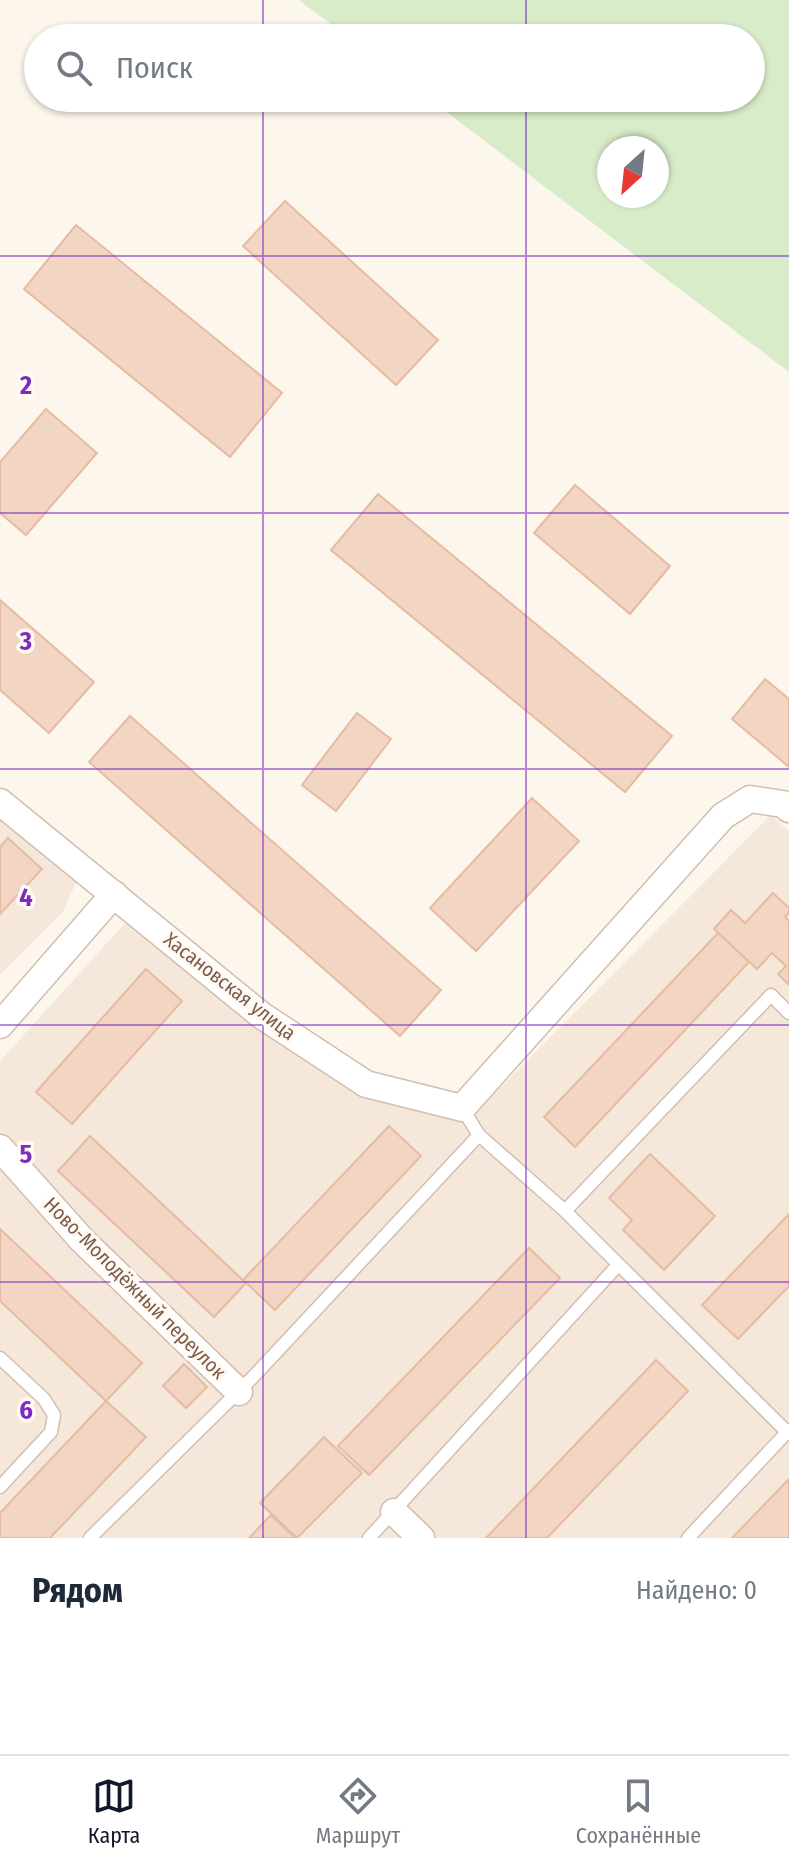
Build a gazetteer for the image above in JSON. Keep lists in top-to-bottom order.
{
  "streets": {
    "street": ["Хасановская улица", "Ново-Молодёжный переулок"]
  },
  "north": "bottom left",
  "page": {
    "search": "Поиск",
    "heading": ["Рядом", "Найдено: 0"],
    "nav": ["Карта", "Маршрут", "Сохранённые"]
  },
  "grid": {
    "rows": [
      "2",
      "3",
      "4",
      "5",
      "6"
    ]
  }
}
